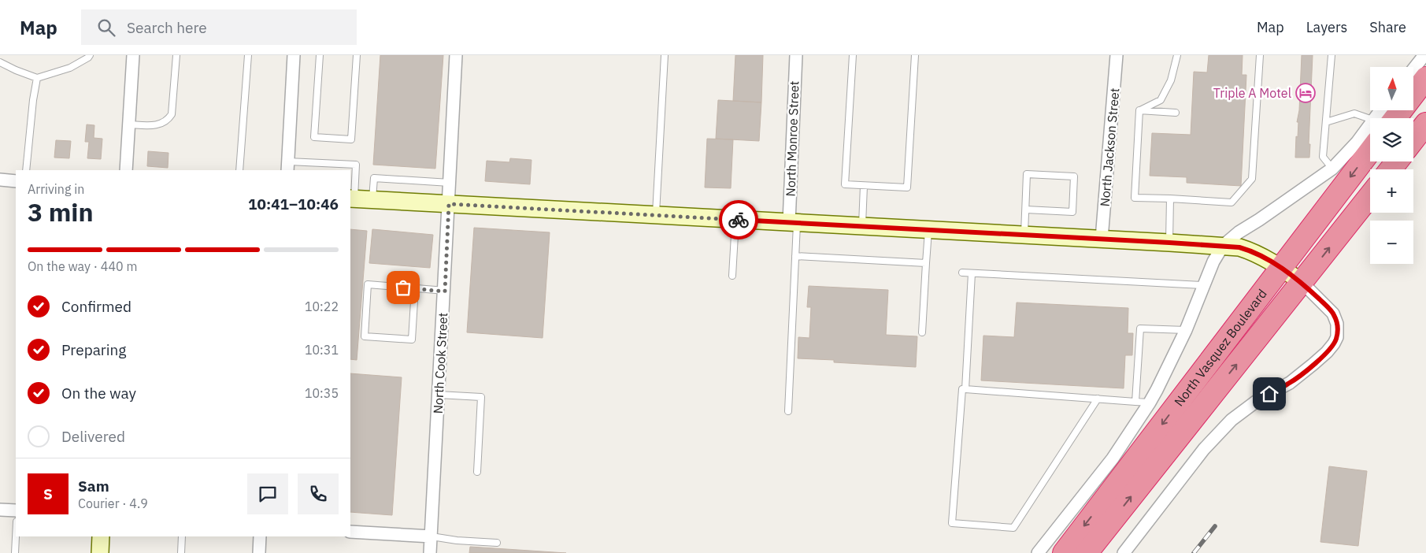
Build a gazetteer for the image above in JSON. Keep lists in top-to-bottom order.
{
  "streets": {
    "highway": ["North Vasquez Boulevard"],
    "street": ["North Monroe Street", "North Jackson Street", "North Cook Street"]
  },
  "places": {
    "hotel": ["Triple A Motel"]
  },
  "north": "top",
  "page": {
    "header": "Map",
    "search": "Search here",
    "nav": ["Map", "Layers", "Share"],
    "map_buttons": ["+", "−"],
    "heading": ["3 min", "Arriving in", "10:41–10:46"],
    "panel": ["Sam", "Courier · 4.9"],
    "bar": "On the way · 440 m",
    "list": [
      ["Confirmed", "10:22"],
      ["Preparing", "10:31"],
      ["On the way", "10:35"],
      "Delivered"
    ],
    "round": "S"
  }
}
